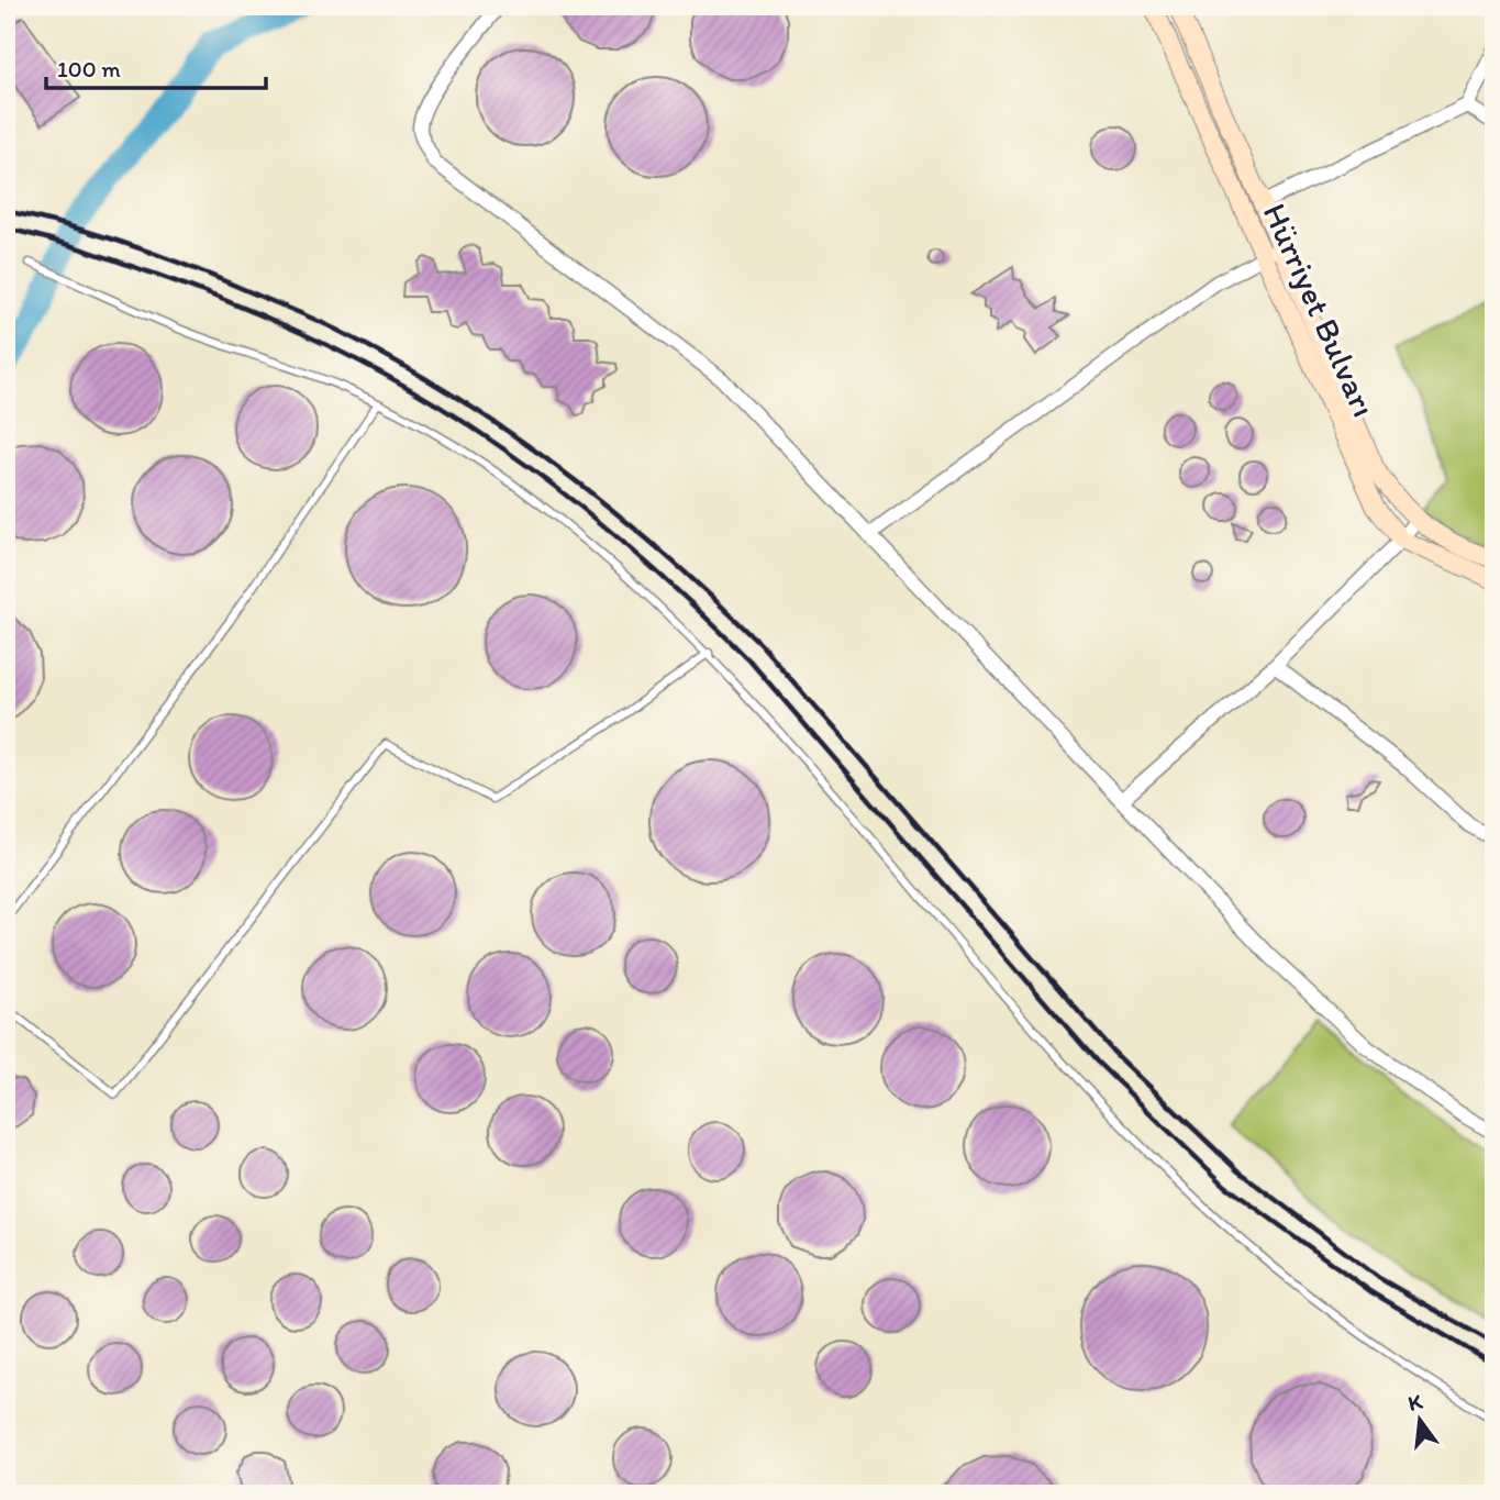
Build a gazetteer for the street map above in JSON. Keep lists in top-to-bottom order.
{
  "streets": {
    "main road": ["Hürriyet Bulvarı"]
  },
  "scale_bar": "100 m",
  "north": "top"
}
